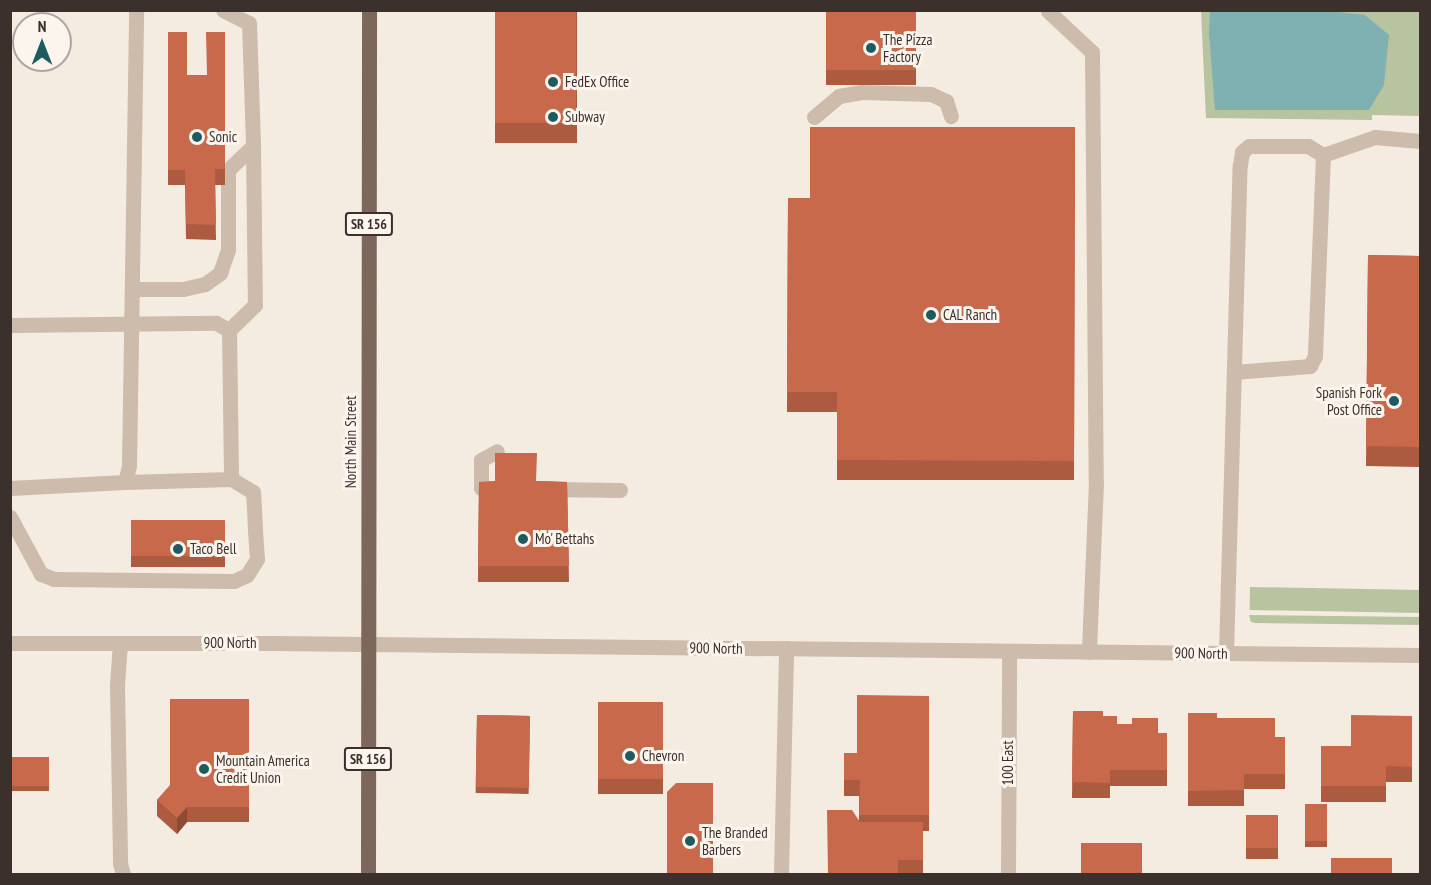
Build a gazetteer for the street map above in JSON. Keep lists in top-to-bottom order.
{
  "streets": {
    "main road": ["SR 156", "North Main Street"],
    "street": ["900 North", "100 East"]
  },
  "crossings": [
    ["North Main Street", "900 North"],
    ["900 North", "100 East"]
  ],
  "places": [
    "The Pizza Factory",
    "FedEx Office",
    "Subway",
    "Sonic",
    "CAL Ranch",
    "Spanish Fork Post Office",
    "Mo' Bettahs",
    "Taco Bell",
    "Chevron",
    "Mountain America Credit Union",
    "The Branded Barbers"
  ],
  "north": "top"
}
